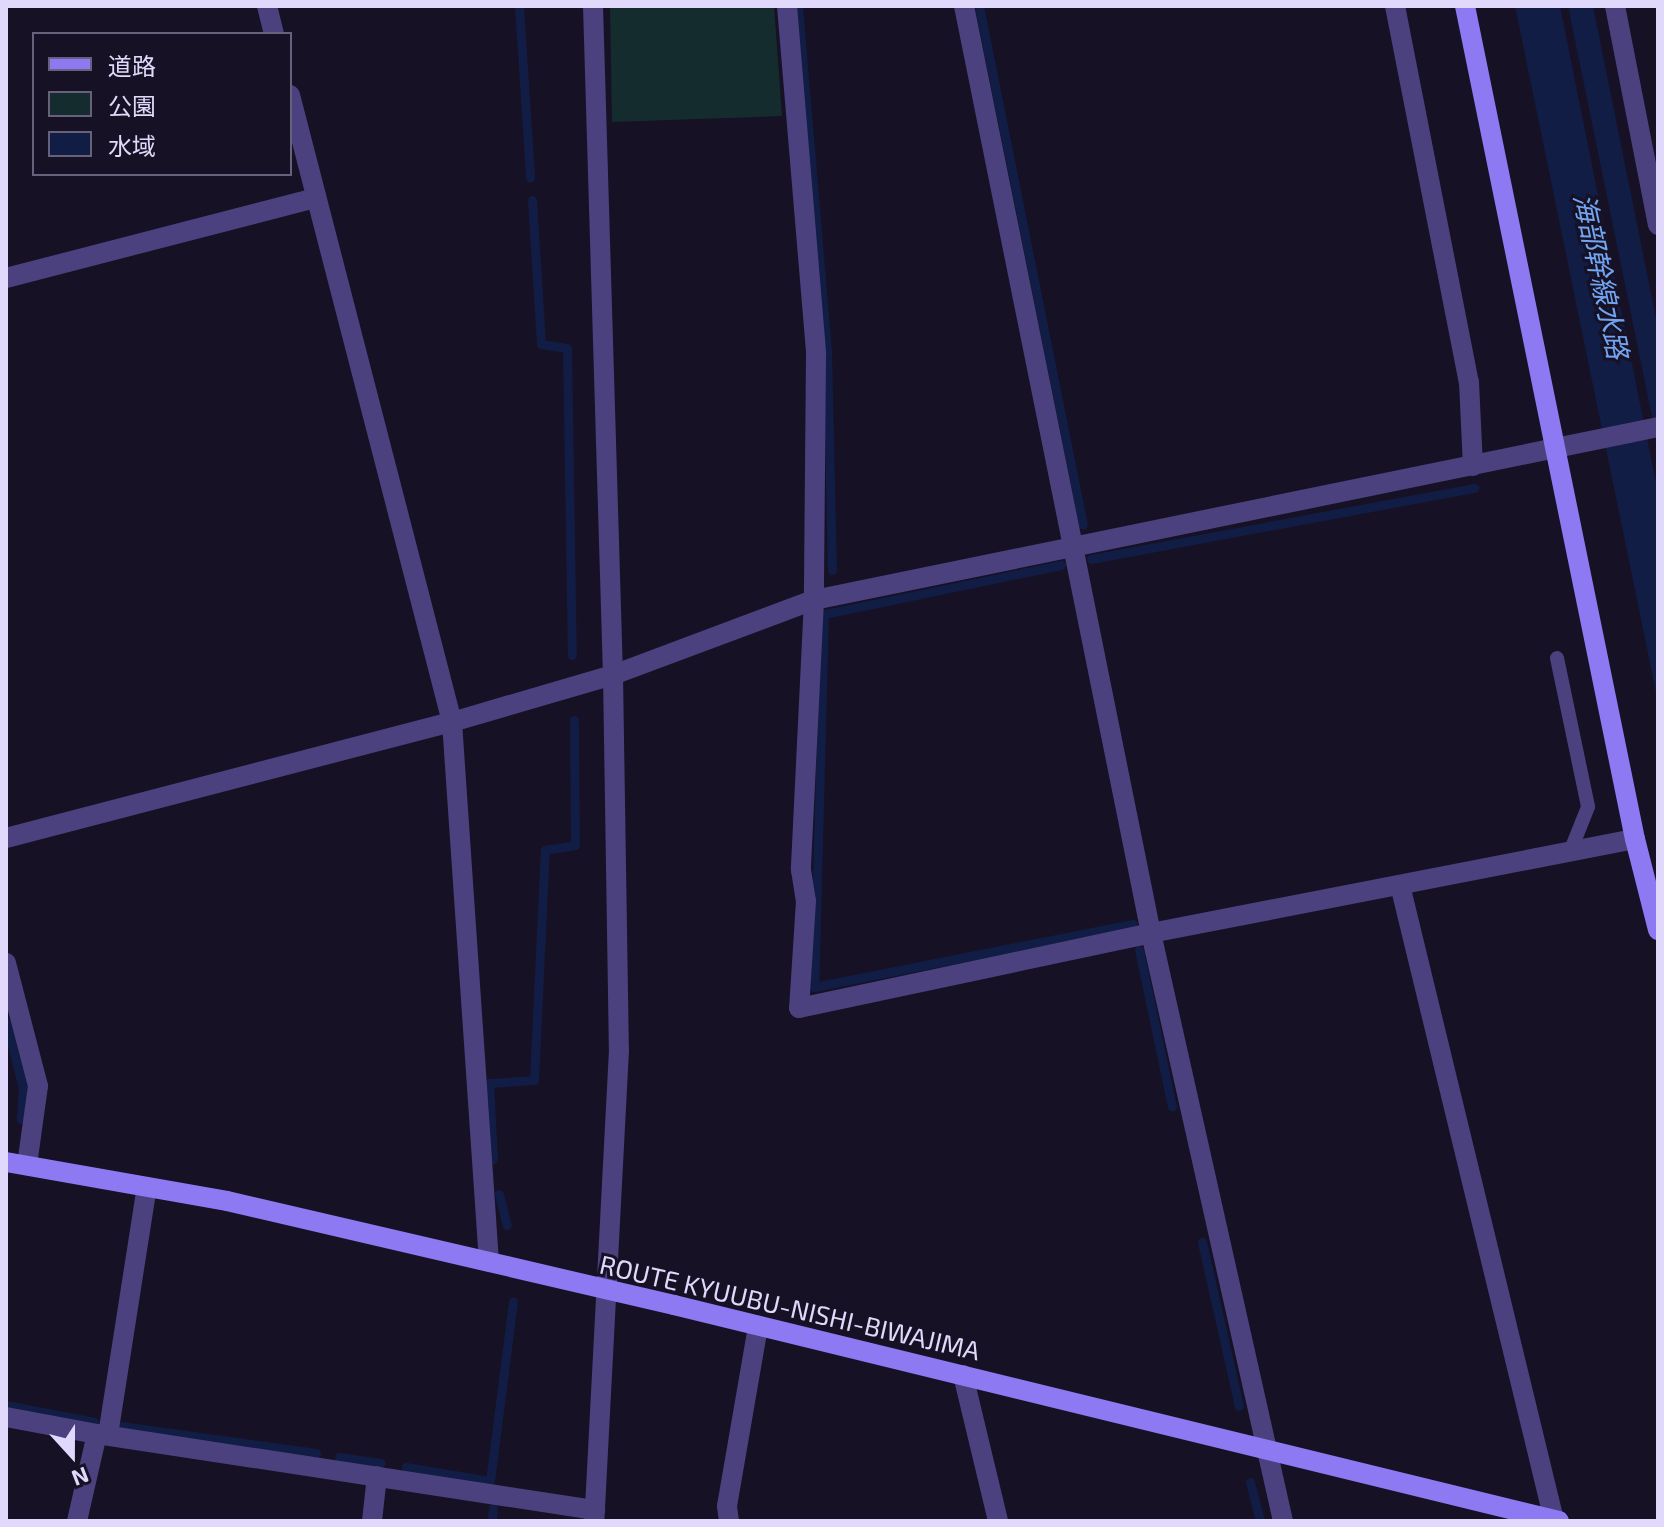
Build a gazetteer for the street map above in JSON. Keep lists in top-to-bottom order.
{
  "streets": {
    "main road": ["ROUTE KYUUBU-NISHI-BIWAJIMA"]
  },
  "water": ["海部幹線水路"],
  "legend": ["道路", "公園", "水域"],
  "north": "bottom"
}
